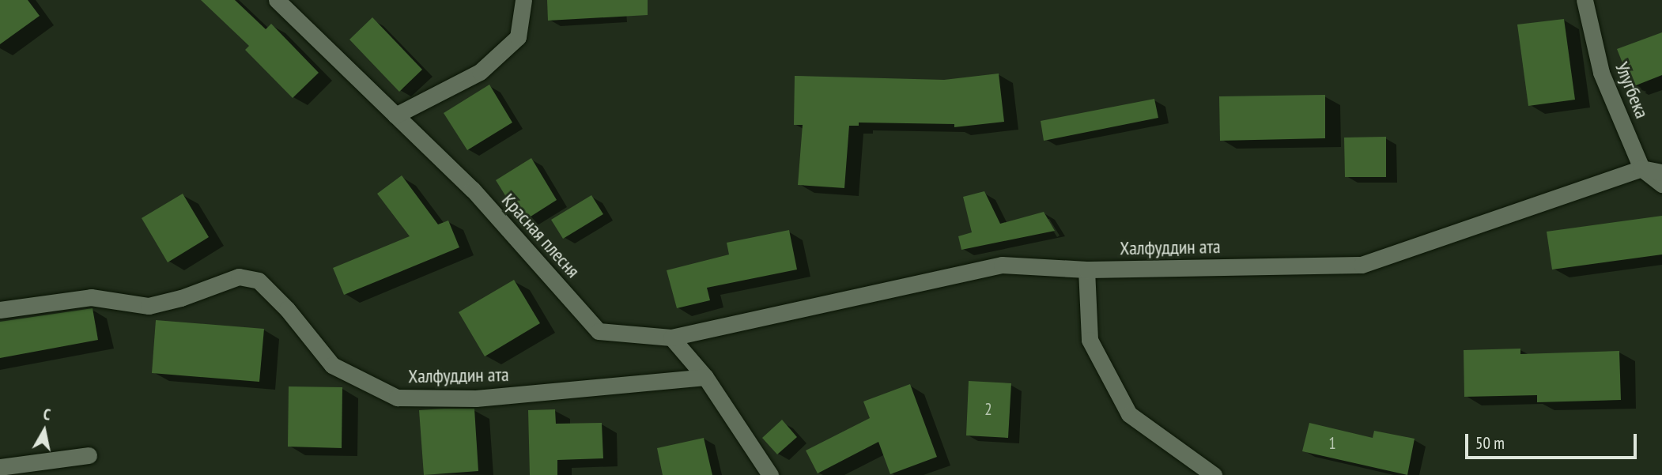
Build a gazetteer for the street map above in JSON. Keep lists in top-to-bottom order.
{
  "streets": {
    "street": ["Улугбека", "Красная плесня", "Халфуддин ата"]
  },
  "crossings": [
    ["Улугбека", "Халфуддин ата"],
    ["Красная плесня", "Халфуддин ата"]
  ],
  "house_numbers": ["2", "1"],
  "scale_bar": "50 m",
  "north": "top"
}
